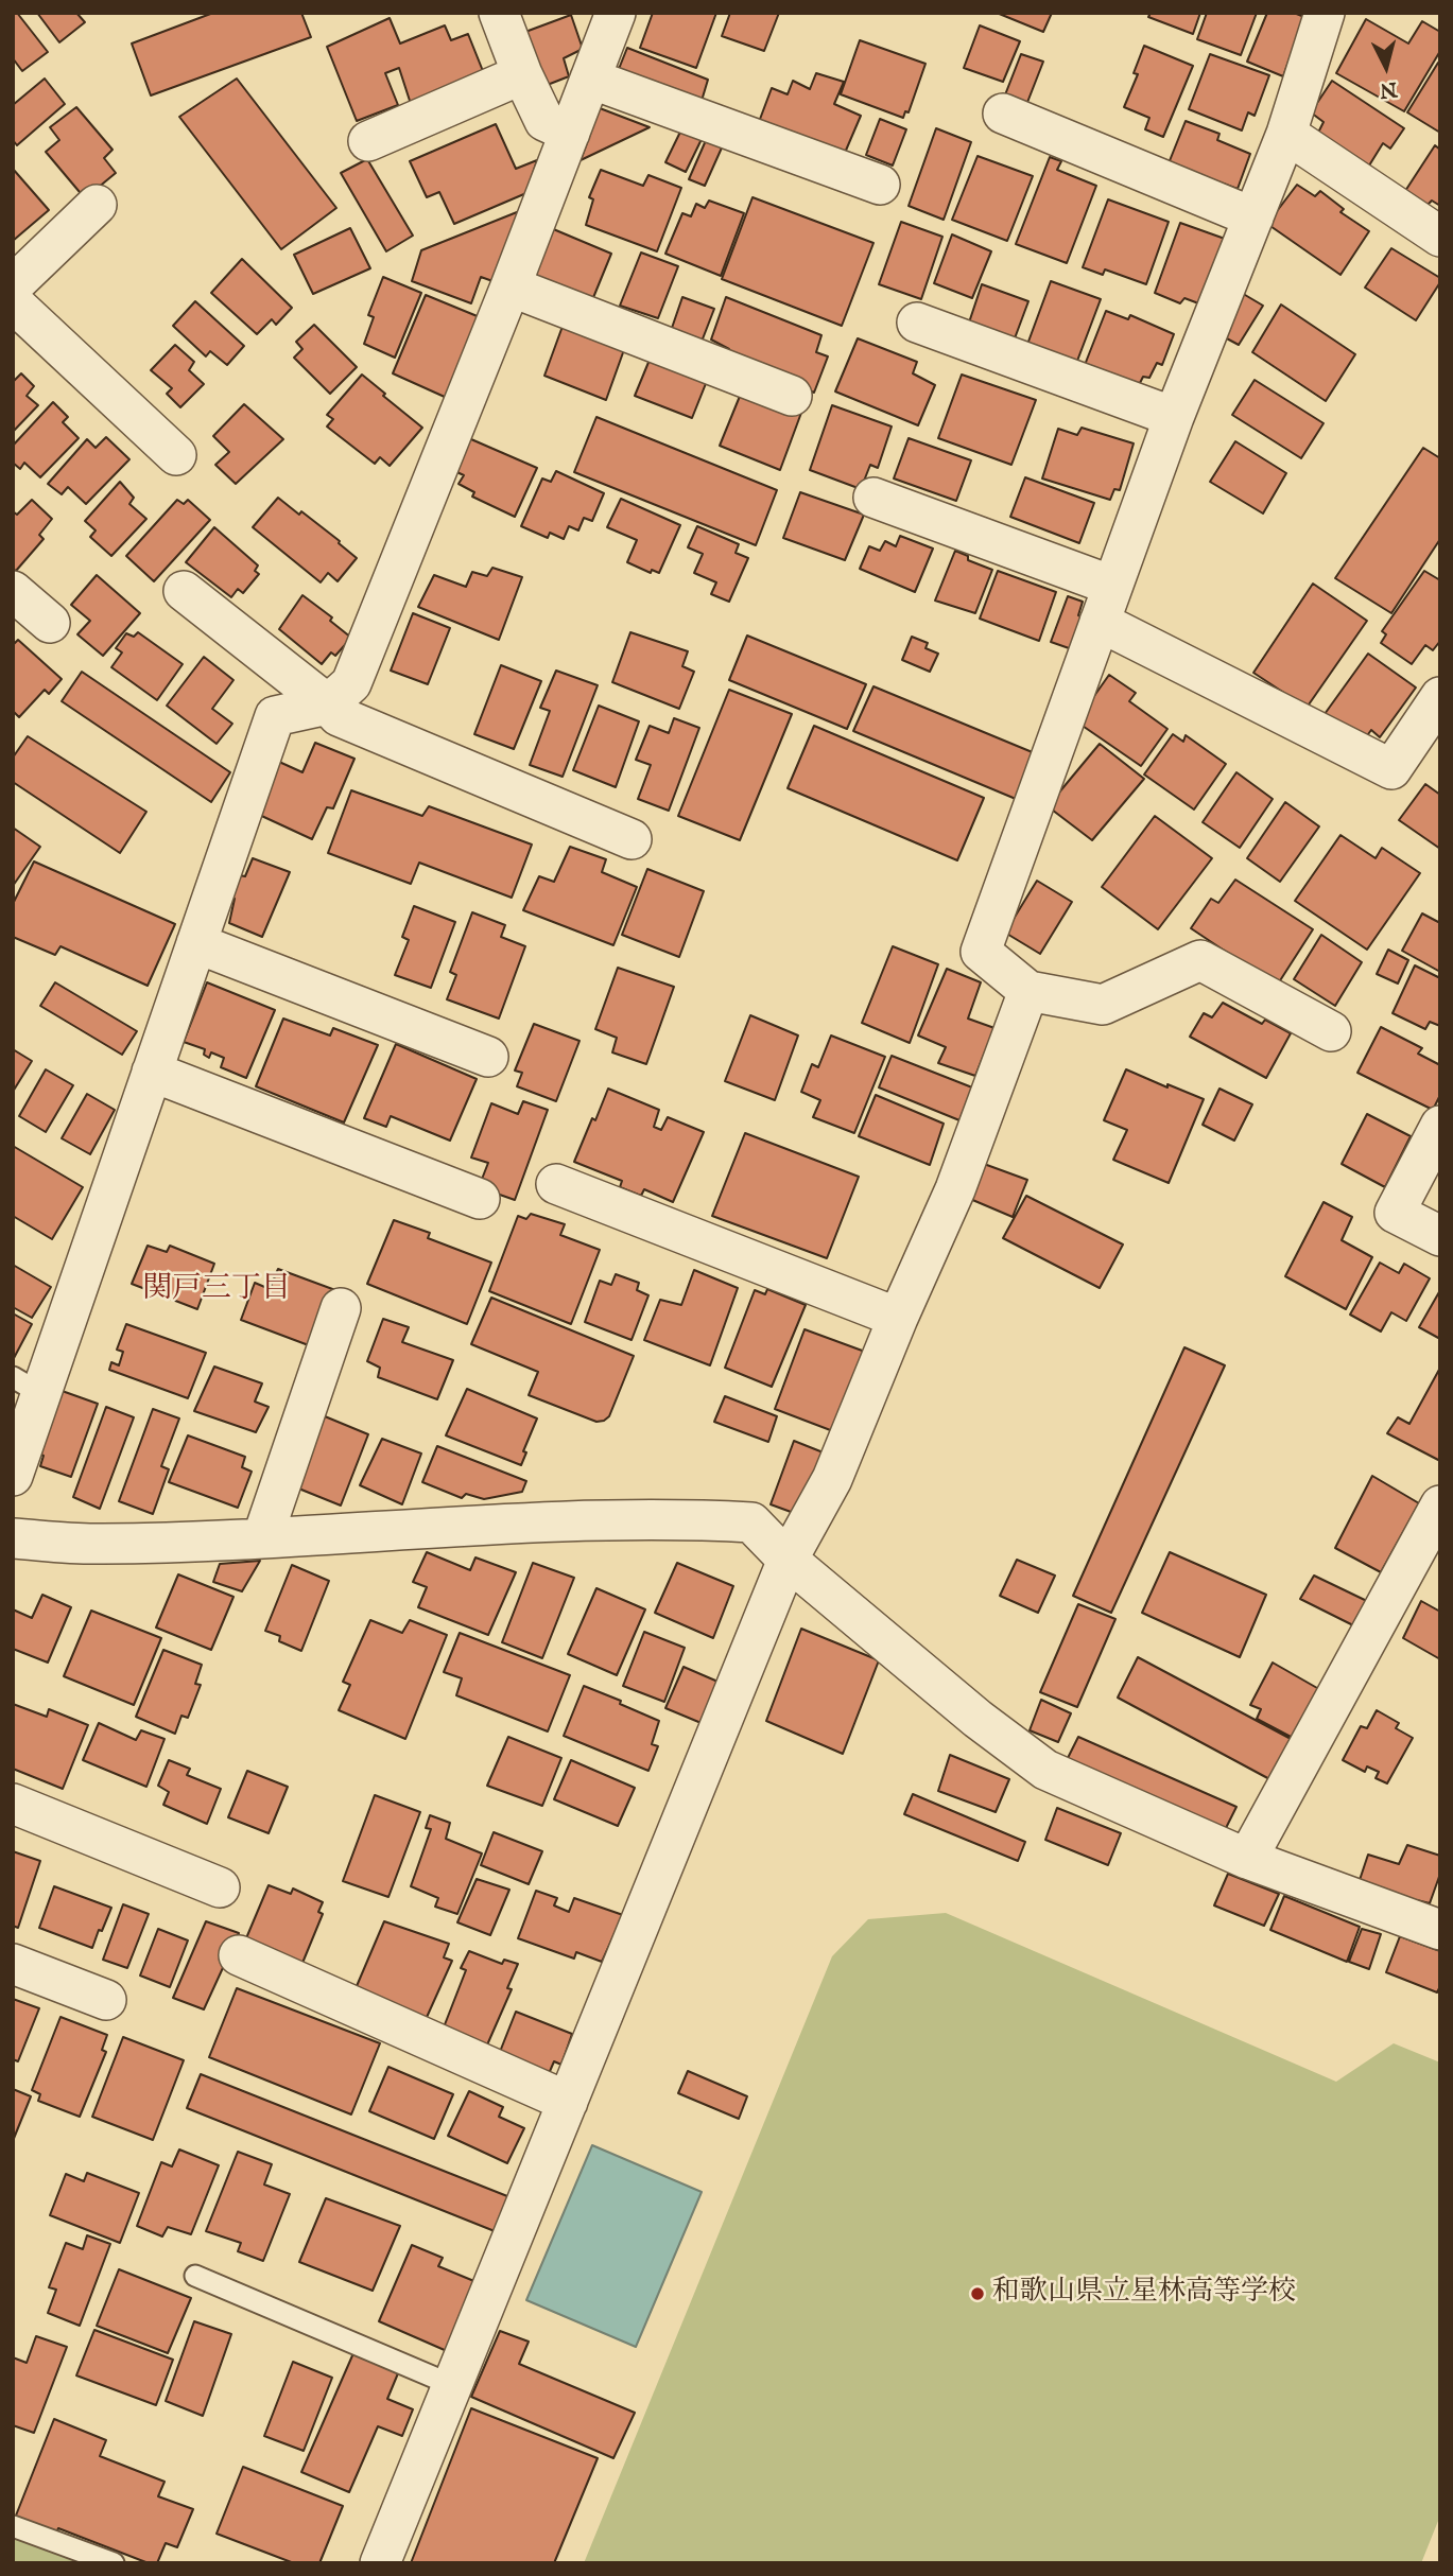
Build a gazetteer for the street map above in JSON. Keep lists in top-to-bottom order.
{
  "districts": ["関戸三丁目"],
  "places": ["和歌山県立星林高等学校"],
  "north": "bottom"
}
